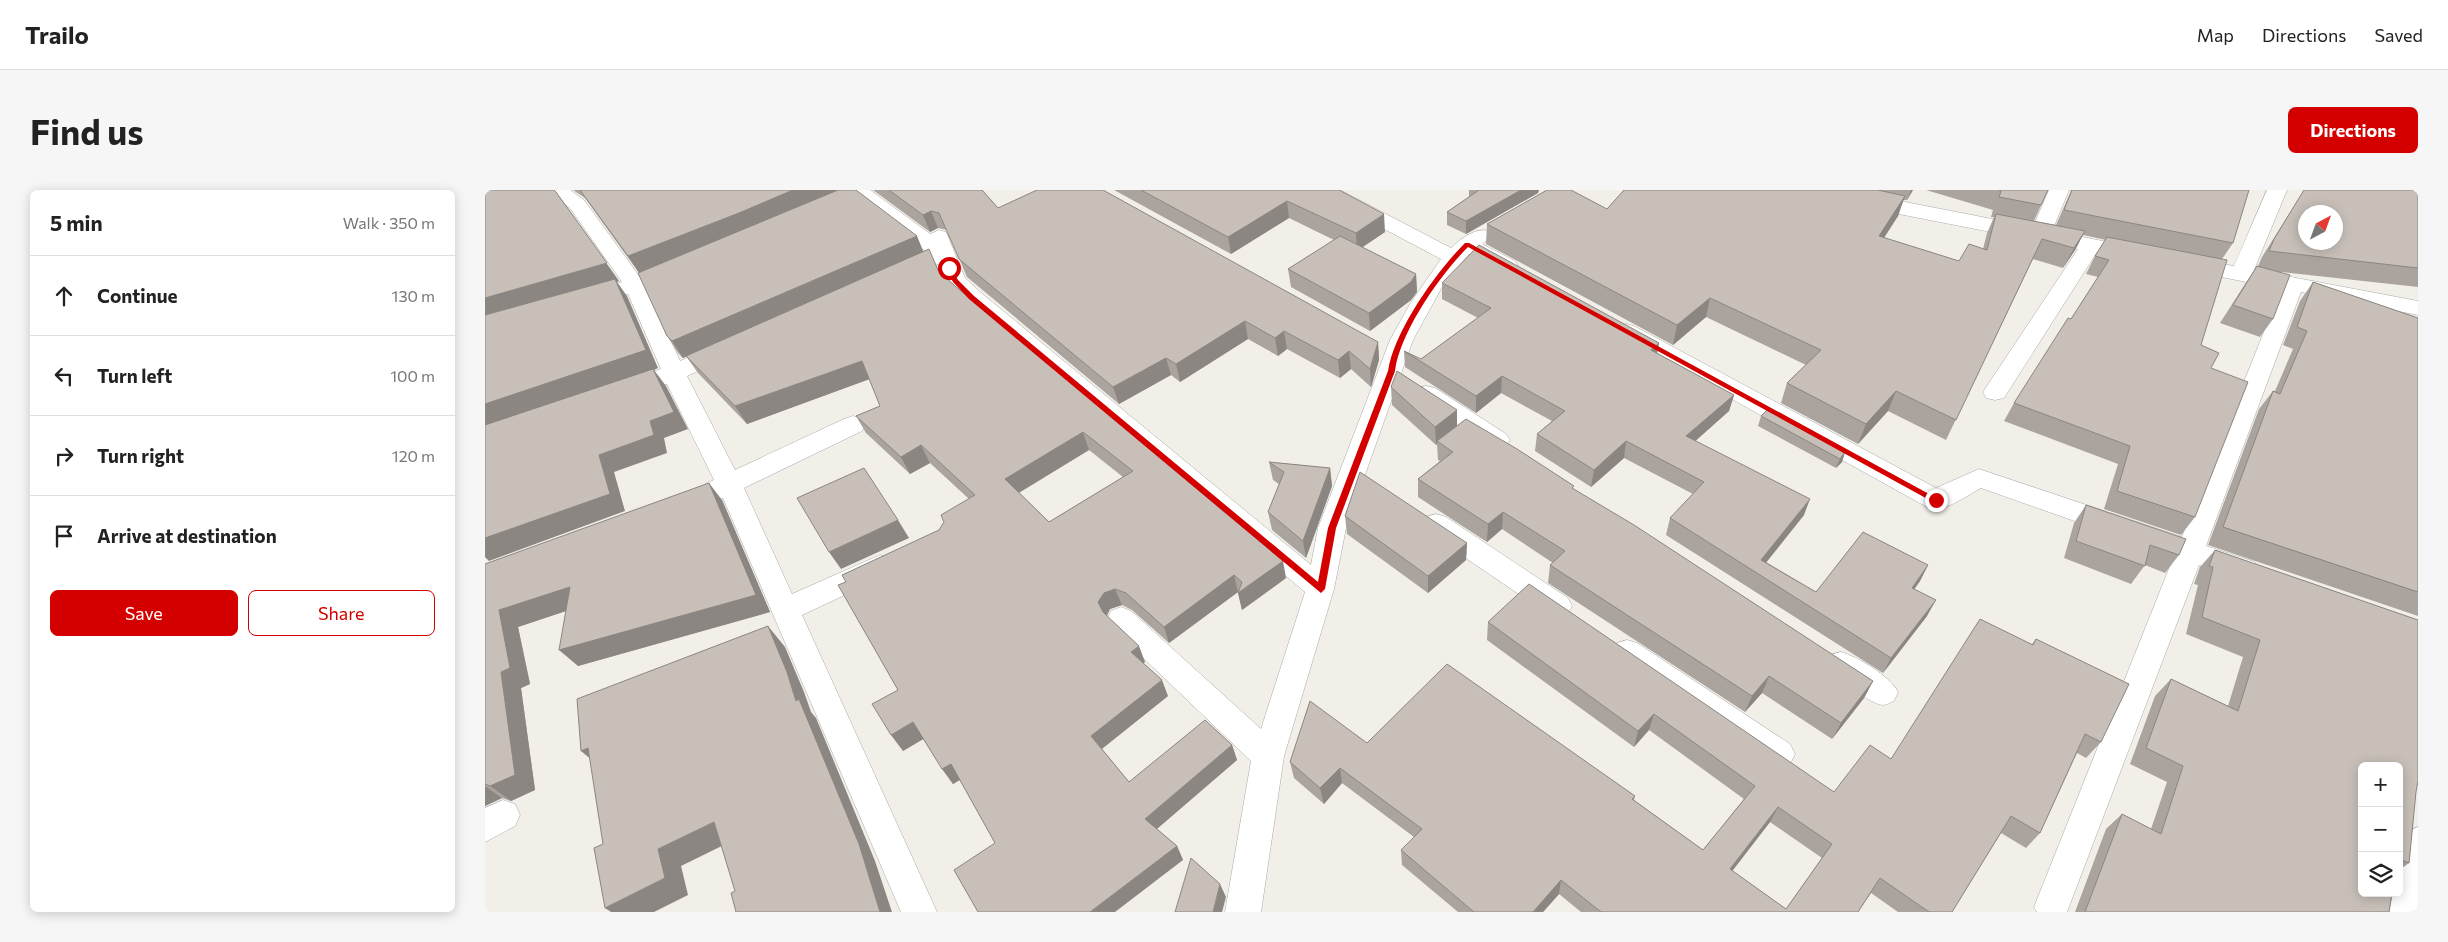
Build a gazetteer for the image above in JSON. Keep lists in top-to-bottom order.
{
  "north": "top right",
  "page": {
    "header": "Trailo",
    "nav": ["Map", "Directions", "Saved"],
    "buttons": [
      "Directions",
      ["Save", "Share"]
    ],
    "title": "Find us",
    "heading": ["5 min", "Walk · 350 m"],
    "list": [
      ["Continue", "130 m"],
      ["Turn left", "100 m"],
      ["Turn right", "120 m"],
      "Arrive at destination"
    ],
    "map_buttons": ["+", "−"]
  }
}
